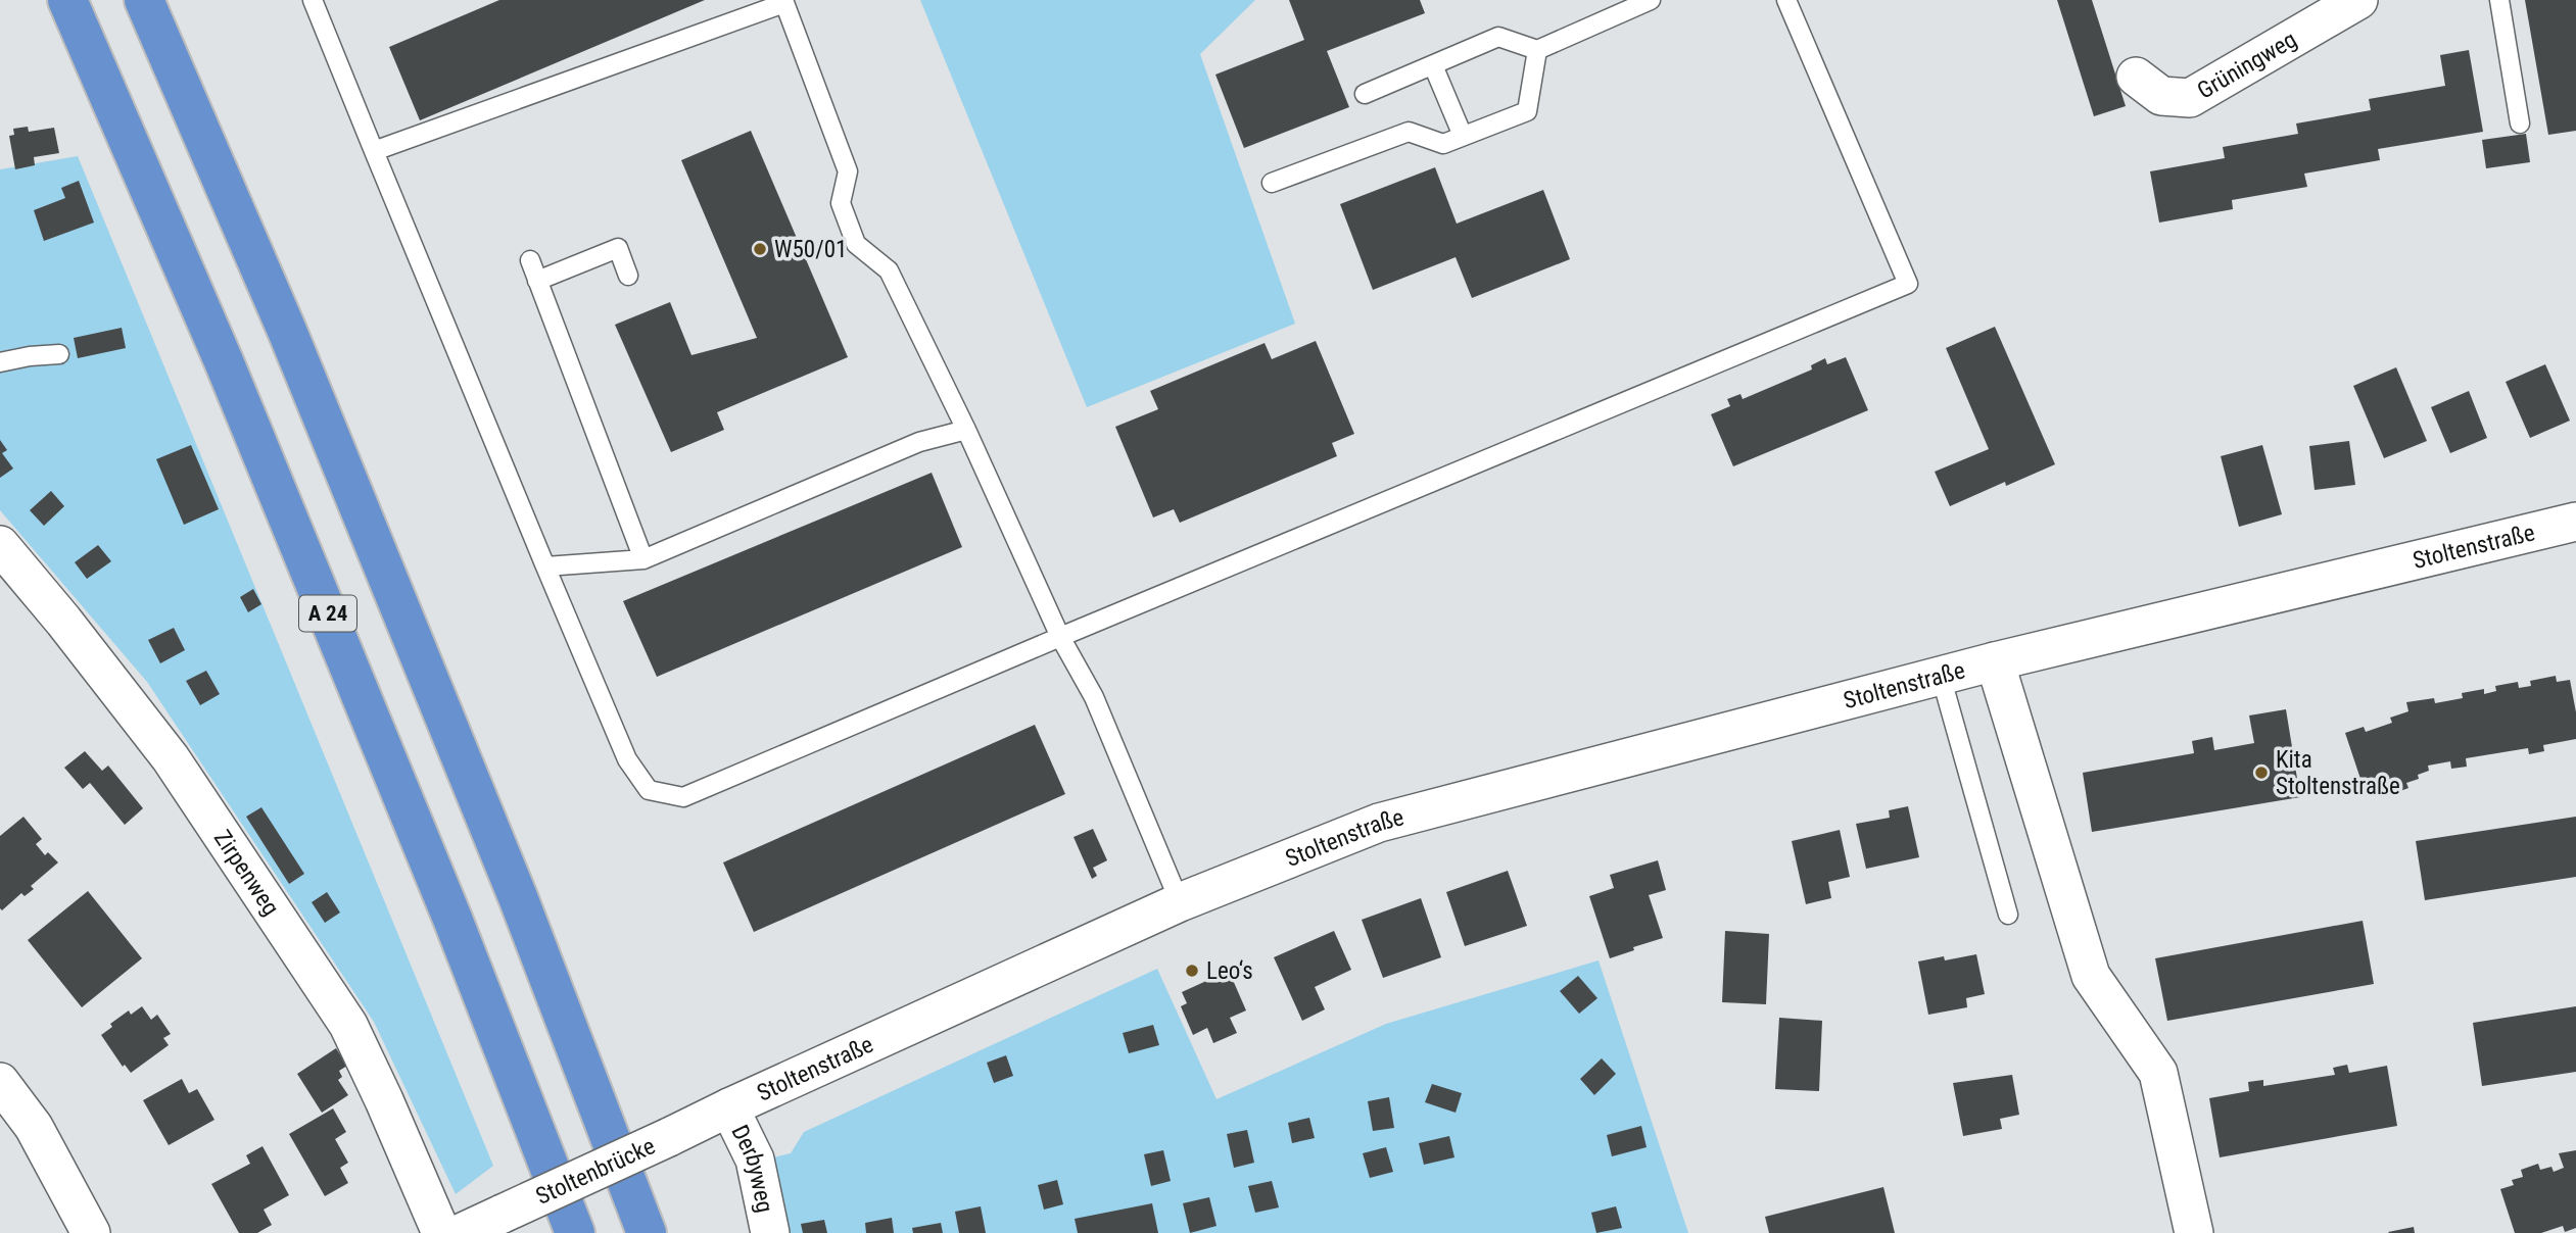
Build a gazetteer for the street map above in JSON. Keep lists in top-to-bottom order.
{
  "streets": {
    "highway": ["A 24"],
    "street": [
      "Grüningweg",
      "Stoltenstraße",
      "Zirpenweg",
      "Derbyweg",
      "Stoltenbrücke"
    ]
  },
  "crossings": [
    ["Stoltenstraße", "Derbyweg"],
    ["Stoltenstraße", "Stoltenbrücke"],
    ["Derbyweg", "Stoltenbrücke"]
  ],
  "places": ["W50/01", "Kita Stoltenstraße", "Leo‘s"]
}
